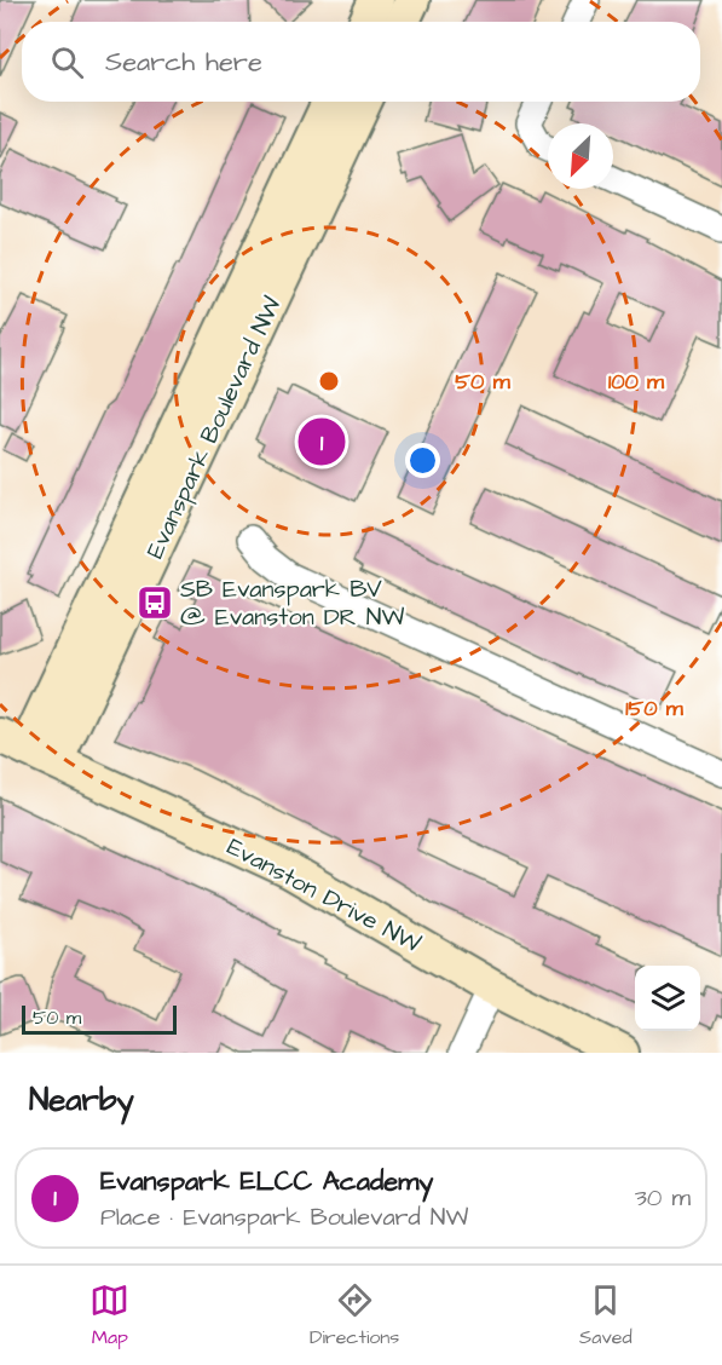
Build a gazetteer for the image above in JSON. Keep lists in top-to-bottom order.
{
  "streets": {
    "street": ["Evanspark Boulevard NW", "Evanston Drive NW"]
  },
  "crossings": [
    ["Evanspark Boulevard NW", "Evanston Drive NW"]
  ],
  "places": {
    "bus stop": ["SB Evanspark BV @ Evanston DR NW"]
  },
  "scale_bar": "50 m",
  "north": "bottom left",
  "page": {
    "search": "Search here",
    "pins": "1",
    "scale": "50 m",
    "heading": "Nearby",
    "list": [
      {
        "mark": "1",
        "name": "Evanspark ELCC Academy",
        "note": "Place · Evanspark Boulevard NW",
        "value": "30 m"
      }
    ],
    "nav": ["Map", "Directions", "Saved"]
  },
  "rings": ["50 m", "100 m", "150 m"]
}
